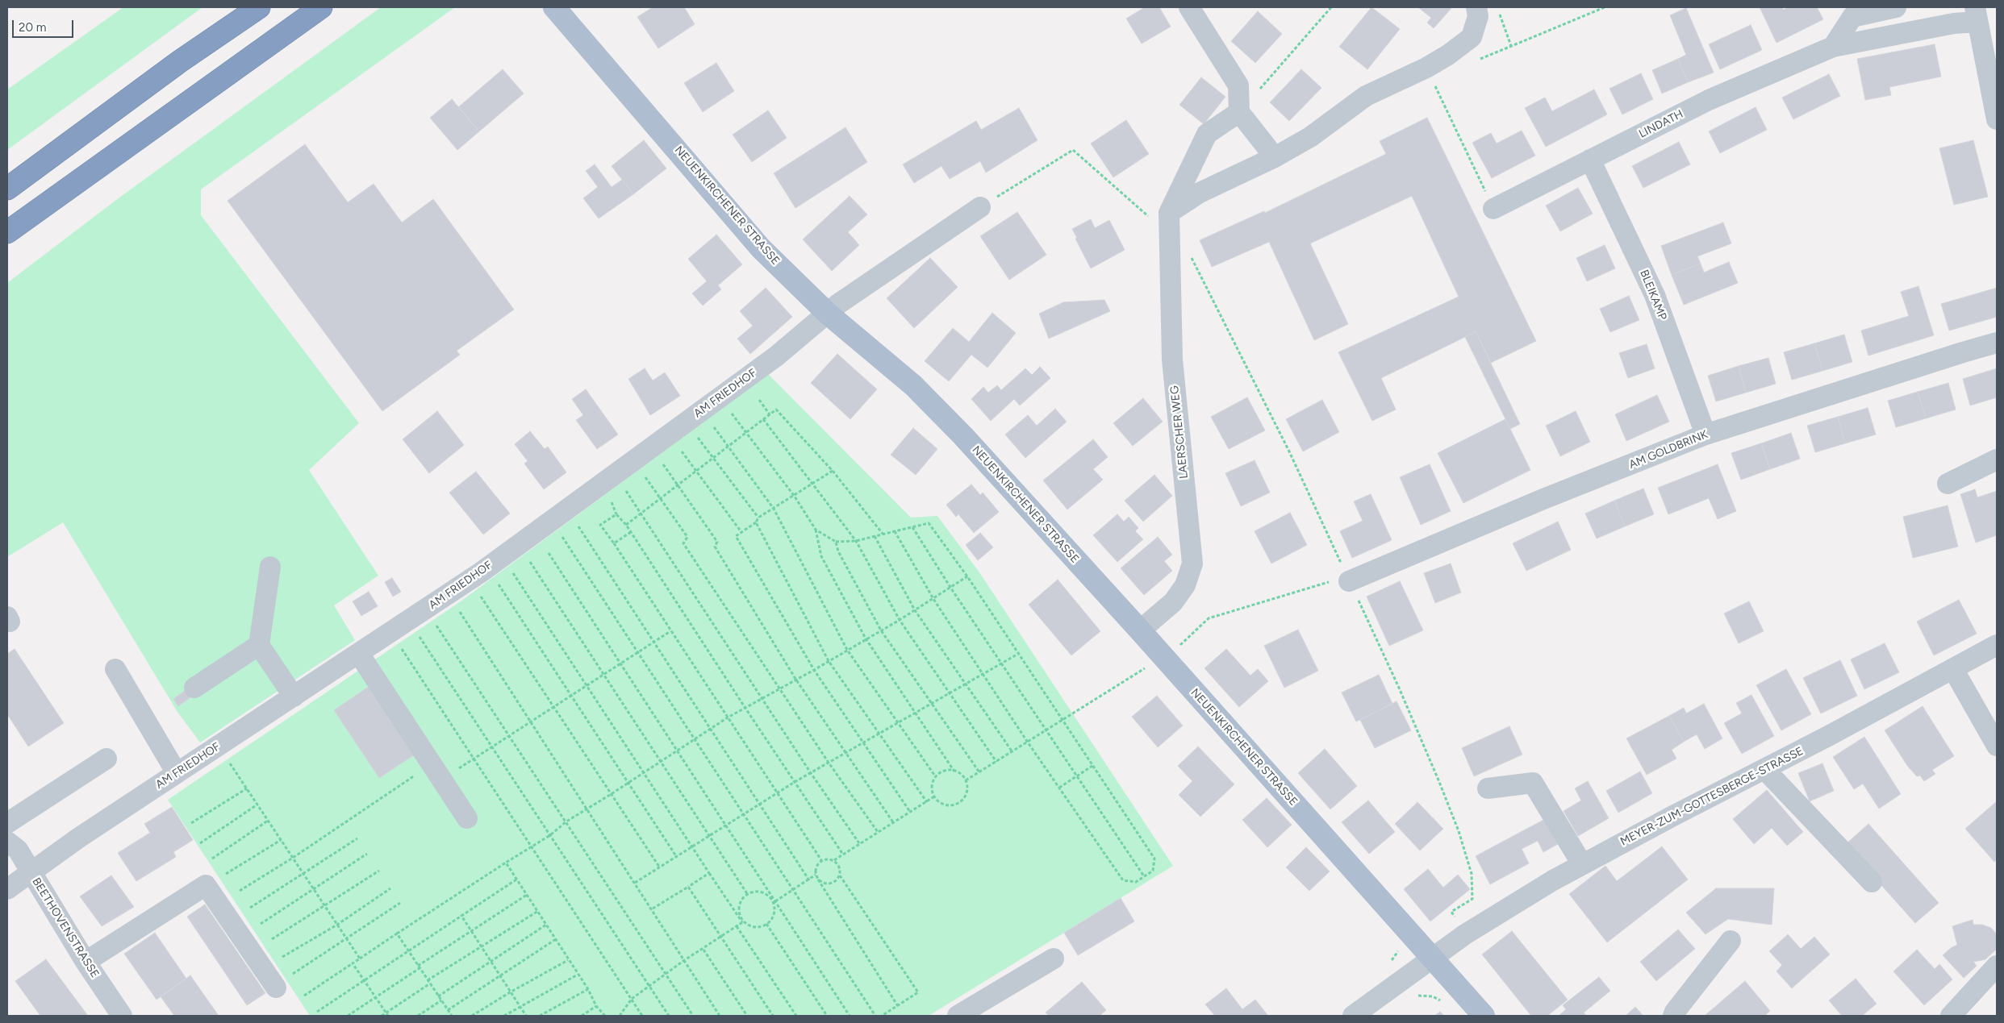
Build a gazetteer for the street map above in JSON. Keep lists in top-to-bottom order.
{
  "streets": {
    "main road": ["NEUENKIRCHENER STRASSE"],
    "street": [
      "LINDATH",
      "BLEIKAMP",
      "AM FRIEDHOF",
      "LAERSCHER WEG",
      "AM GOLDBRINK",
      "MEYER-ZUM-GOTTESBERGE-STRASSE",
      "BEETHOVENSTRASSE"
    ]
  },
  "crossings": [
    ["LINDATH", "BLEIKAMP"],
    ["NEUENKIRCHENER STRASSE", "AM FRIEDHOF"],
    ["NEUENKIRCHENER STRASSE", "LAERSCHER WEG"],
    ["NEUENKIRCHENER STRASSE", "MEYER-ZUM-GOTTESBERGE-STRASSE"],
    ["BLEIKAMP", "AM GOLDBRINK"],
    ["AM FRIEDHOF", "BEETHOVENSTRASSE"]
  ],
  "scale_bar": "20 m"
}
